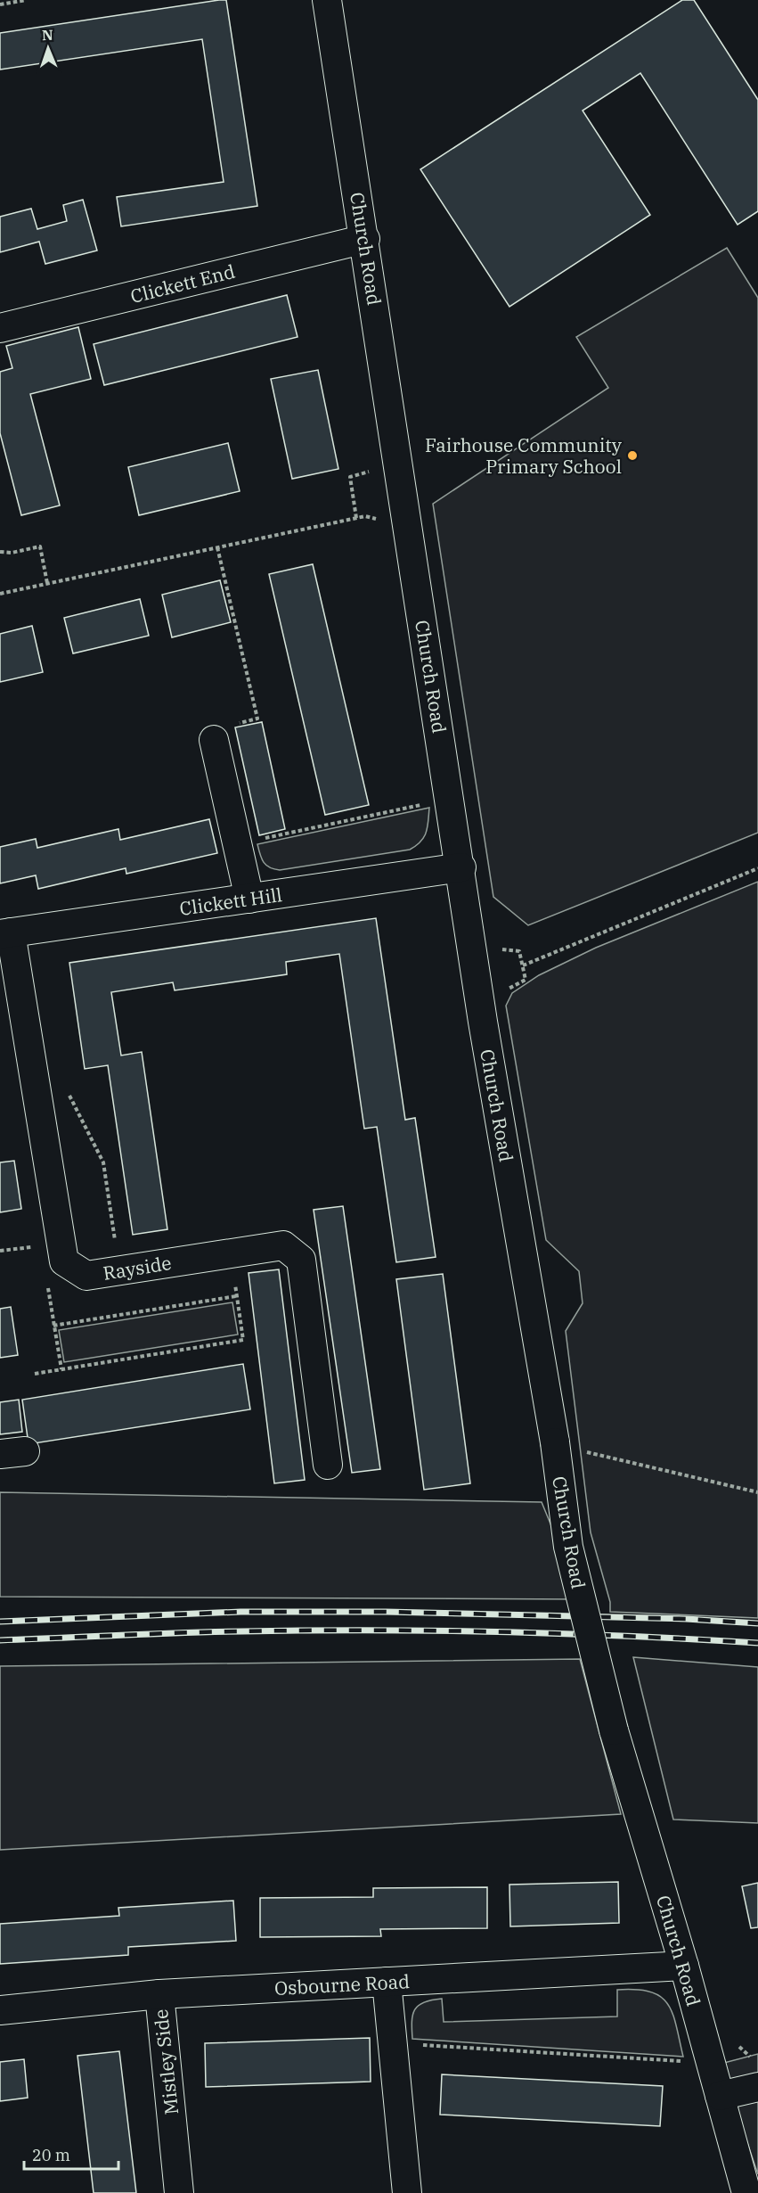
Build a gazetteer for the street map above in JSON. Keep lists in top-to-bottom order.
{
  "streets": {
    "street": [
      "Church Road",
      "Clickett End",
      "Clickett Hill",
      "Rayside",
      "Osbourne Road",
      "Mistley Side"
    ]
  },
  "crossings": [
    ["Church Road", "Clickett End"],
    ["Church Road", "Clickett Hill"],
    ["Church Road", "Osbourne Road"],
    ["Clickett Hill", "Rayside"],
    ["Osbourne Road", "Mistley Side"]
  ],
  "places": ["Fairhouse Community Primary School"],
  "scale_bar": "20 m",
  "north": "top"
}
